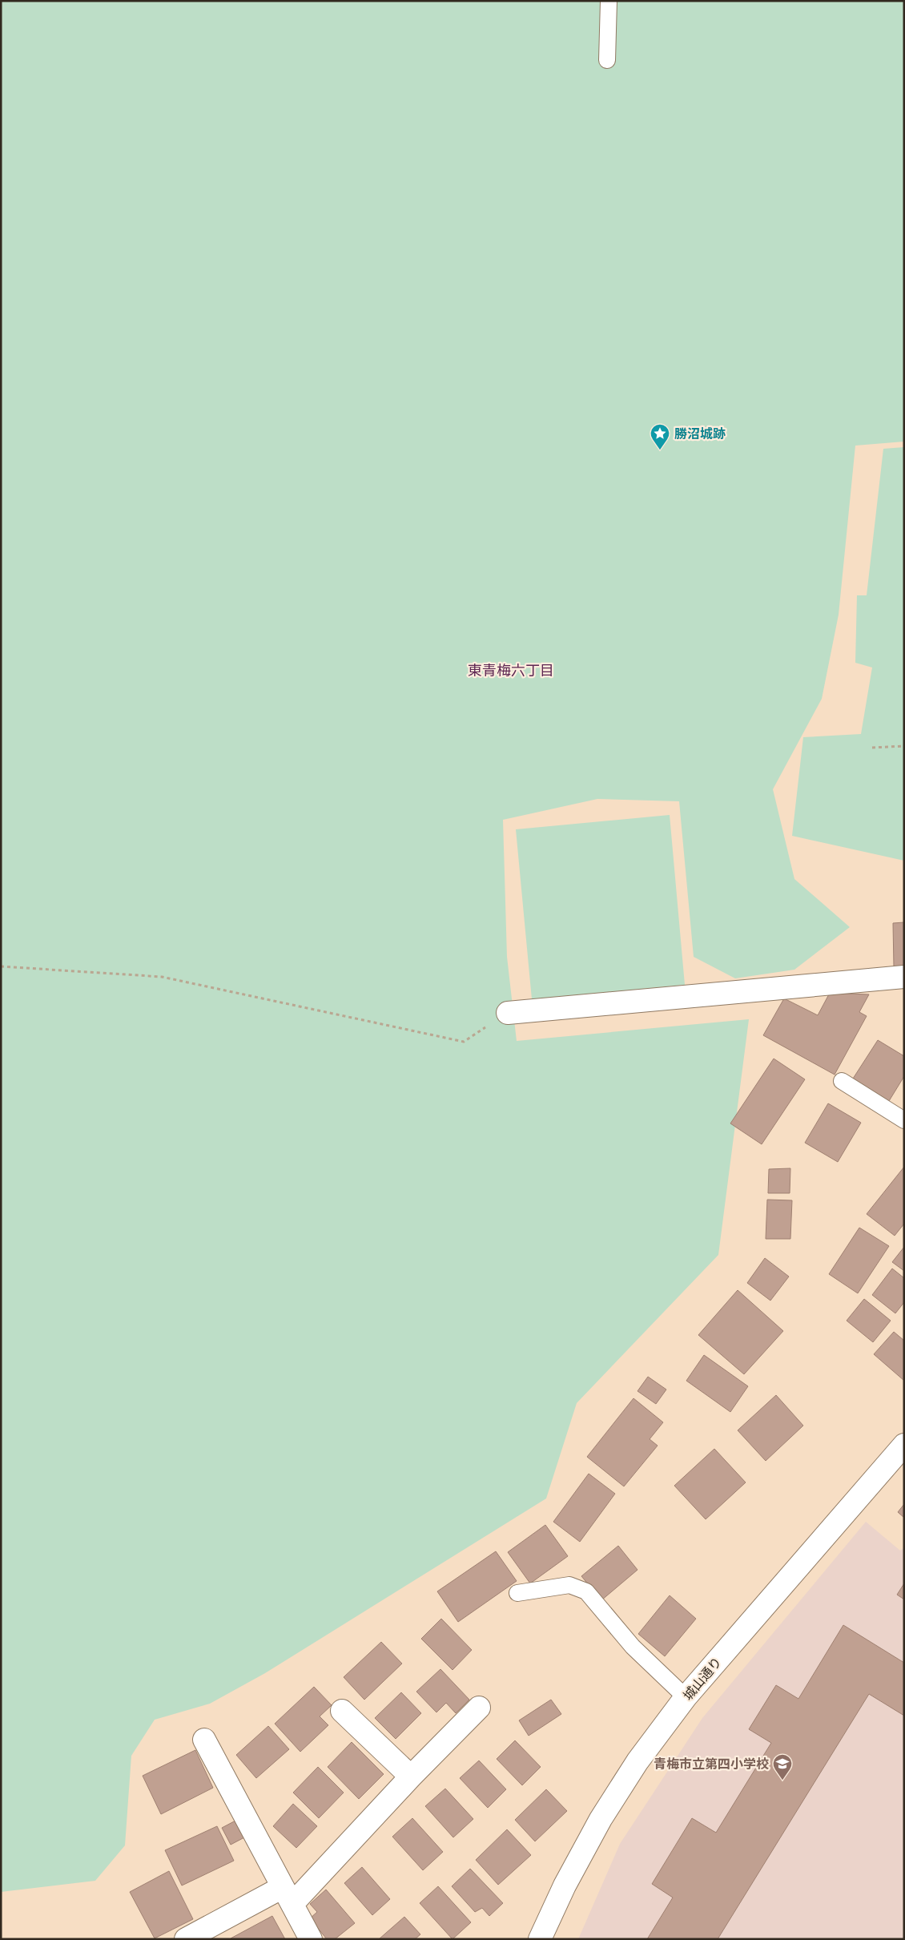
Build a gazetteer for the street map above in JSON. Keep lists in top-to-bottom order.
{
  "streets": {
    "street": ["城山通り"]
  },
  "districts": ["東青梅六丁目"],
  "places": {
    "place": ["勝沼城跡"],
    "school or university": ["青梅市立第四小学校"]
  }
}
